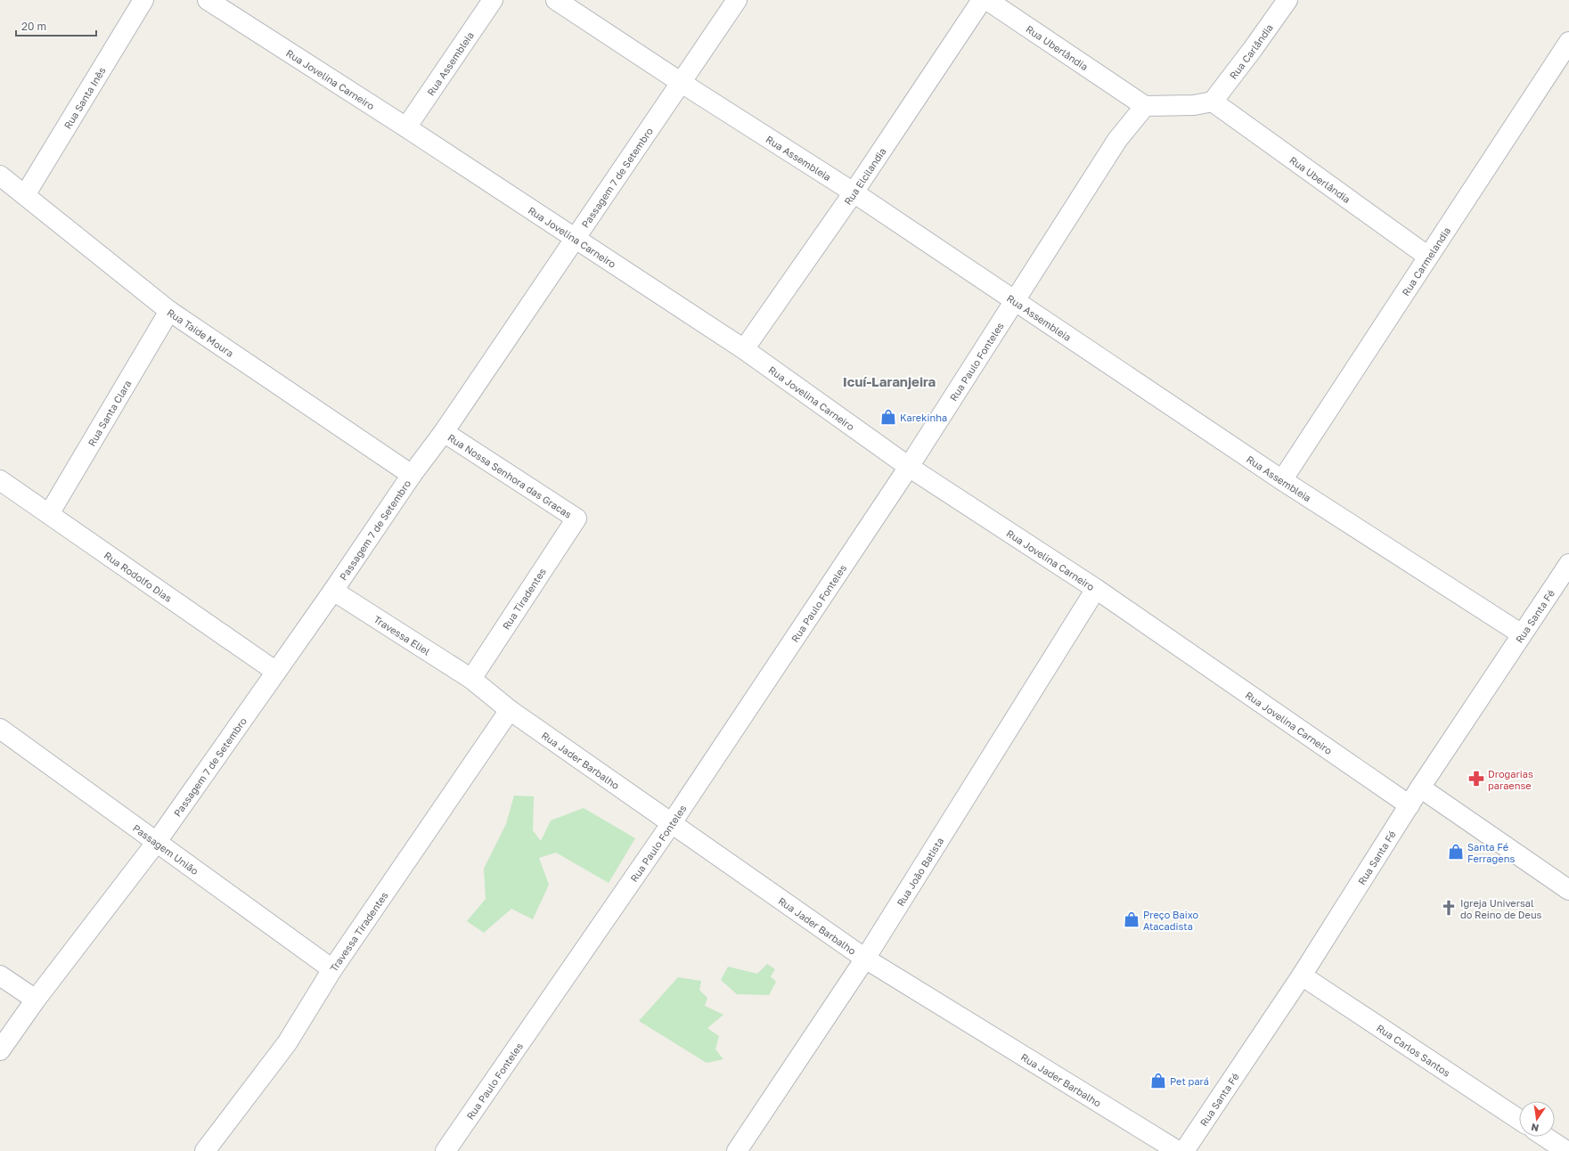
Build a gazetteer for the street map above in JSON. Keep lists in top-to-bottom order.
{
  "streets": {
    "street": [
      "Rua Uberlândia",
      "Rua Carlândia",
      "Rua Assembleia",
      "Rua Jovelina Carneiro",
      "Rua Santa Inês",
      "Rua Elcilandia",
      "Passagem 7 de Setembro",
      "Rua Carmelandia",
      "Rua Taide Moura",
      "Rua Paulo Fonteles",
      "Rua Santa Clara",
      "Rua Nossa Senhora das Gracas",
      "Rua Rodolfo Dias",
      "Rua Tiradentes",
      "Rua Santa Fé",
      "Travessa Eliel",
      "Rua Jader Barbalho",
      "Passagem União",
      "Rua João Batista",
      "Travessa Tiradentes",
      "Rua Carlos Santos"
    ]
  },
  "crossings": [
    ["Rua Uberlândia", "Rua Carlândia"],
    ["Rua Uberlândia", "Rua Carmelandia"],
    ["Rua Uberlândia", "Rua Paulo Fonteles"],
    ["Rua Assembleia", "Rua Jovelina Carneiro"],
    ["Rua Assembleia", "Rua Elcilandia"],
    ["Rua Assembleia", "Passagem 7 de Setembro"],
    ["Rua Assembleia", "Rua Carmelandia"],
    ["Rua Assembleia", "Rua Paulo Fonteles"],
    ["Rua Assembleia", "Rua Santa Fé"],
    ["Rua Jovelina Carneiro", "Rua Elcilandia"],
    ["Rua Jovelina Carneiro", "Passagem 7 de Setembro"],
    ["Rua Jovelina Carneiro", "Rua Paulo Fonteles"],
    ["Rua Jovelina Carneiro", "Rua Santa Fé"],
    ["Rua Jovelina Carneiro", "Rua João Batista"],
    ["Rua Santa Inês", "Rua Taide Moura"],
    ["Passagem 7 de Setembro", "Rua Taide Moura"],
    ["Passagem 7 de Setembro", "Rua Nossa Senhora das Gracas"],
    ["Passagem 7 de Setembro", "Rua Rodolfo Dias"],
    ["Passagem 7 de Setembro", "Travessa Eliel"],
    ["Passagem 7 de Setembro", "Passagem União"],
    ["Rua Taide Moura", "Rua Santa Clara"],
    ["Rua Paulo Fonteles", "Rua Jader Barbalho"],
    ["Rua Santa Clara", "Rua Rodolfo Dias"],
    ["Rua Nossa Senhora das Gracas", "Rua Tiradentes"],
    ["Rua Tiradentes", "Travessa Eliel"],
    ["Rua Tiradentes", "Rua Jader Barbalho"],
    ["Rua Santa Fé", "Rua Carlos Santos"],
    ["Travessa Eliel", "Rua Jader Barbalho"],
    ["Rua Jader Barbalho", "Rua João Batista"],
    ["Rua Jader Barbalho", "Travessa Tiradentes"],
    ["Passagem União", "Travessa Tiradentes"]
  ],
  "districts": ["Icuí-Laranjeira"],
  "places": {
    "shop": [
      "Karekinha",
      "Santa Fé Ferragens",
      "Preço Baixo Atacadista",
      "Pet pará"
    ],
    "pharmacy": ["Drogarias paraense"],
    "church": ["Igreja Universal do Reino de Deus"]
  },
  "scale_bar": "20 m",
  "north": "bottom"
}
